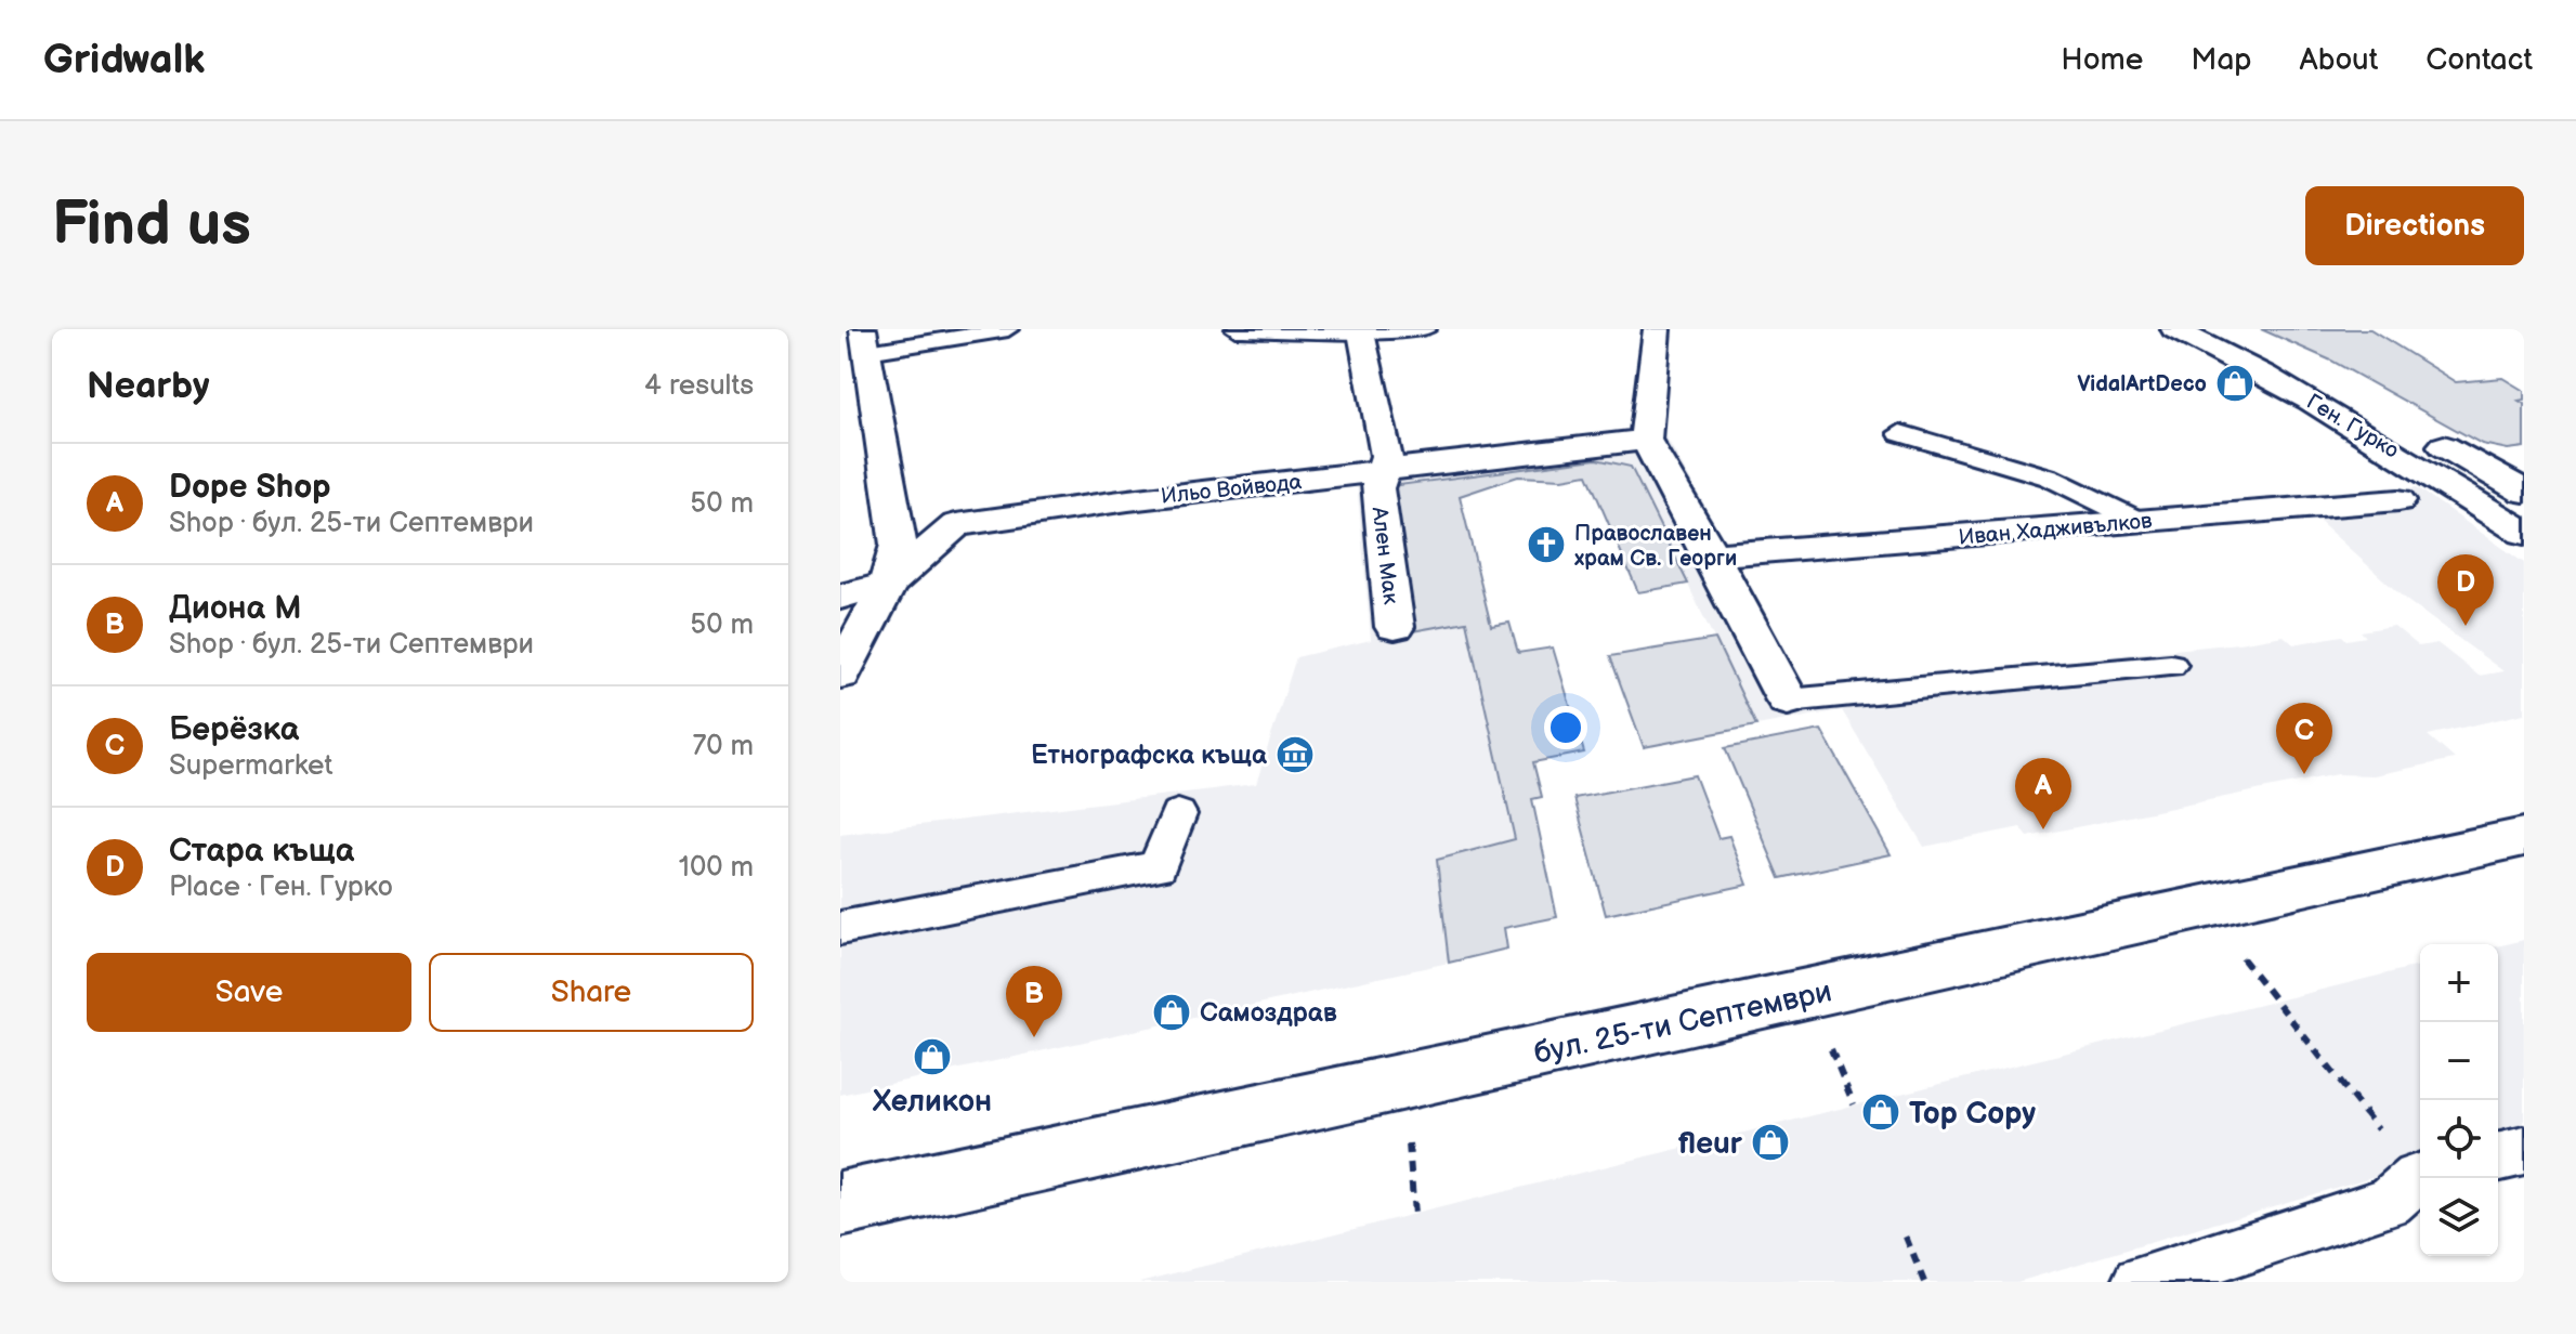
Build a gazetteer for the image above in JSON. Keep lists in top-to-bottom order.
{
  "streets": {
    "street": [
      "Ген. Гурко",
      "Ильо Войвода",
      "Иван Хадживълков",
      "Ален Мак",
      "бул. 25-ти Септември"
    ]
  },
  "crossings": [
    ["Ильо Войвода", "Ален Мак"]
  ],
  "places": {
    "shop": [
      "VidalArtDeco",
      "Самоздрав",
      "Хеликон",
      "Top Copy",
      "fleur"
    ],
    "church": ["Православен храм Св. Георги"],
    "museum": ["Етнографска къща"]
  },
  "page": {
    "header": "Gridwalk",
    "nav": [
      "Home",
      "Map",
      "About",
      "Contact"
    ],
    "buttons": [
      "Directions",
      ["Save", "Share"]
    ],
    "title": "Find us",
    "heading": ["Nearby", "4 results"],
    "list": [
      {
        "mark": "A",
        "name": "Dope Shop",
        "note": "Shop · бул. 25-ти Септември",
        "value": "50 m"
      },
      {
        "mark": "B",
        "name": "Диона М",
        "note": "Shop · бул. 25-ти Септември",
        "value": "50 m"
      },
      {
        "mark": "C",
        "name": "Берёзка",
        "note": "Supermarket",
        "value": "70 m"
      },
      {
        "mark": "D",
        "name": "Стара къща",
        "note": "Place · Ген. Гурко",
        "value": "100 m"
      }
    ],
    "pins": [
      "D",
      "C",
      "A",
      "B"
    ],
    "map_buttons": ["+", "−"]
  }
}
